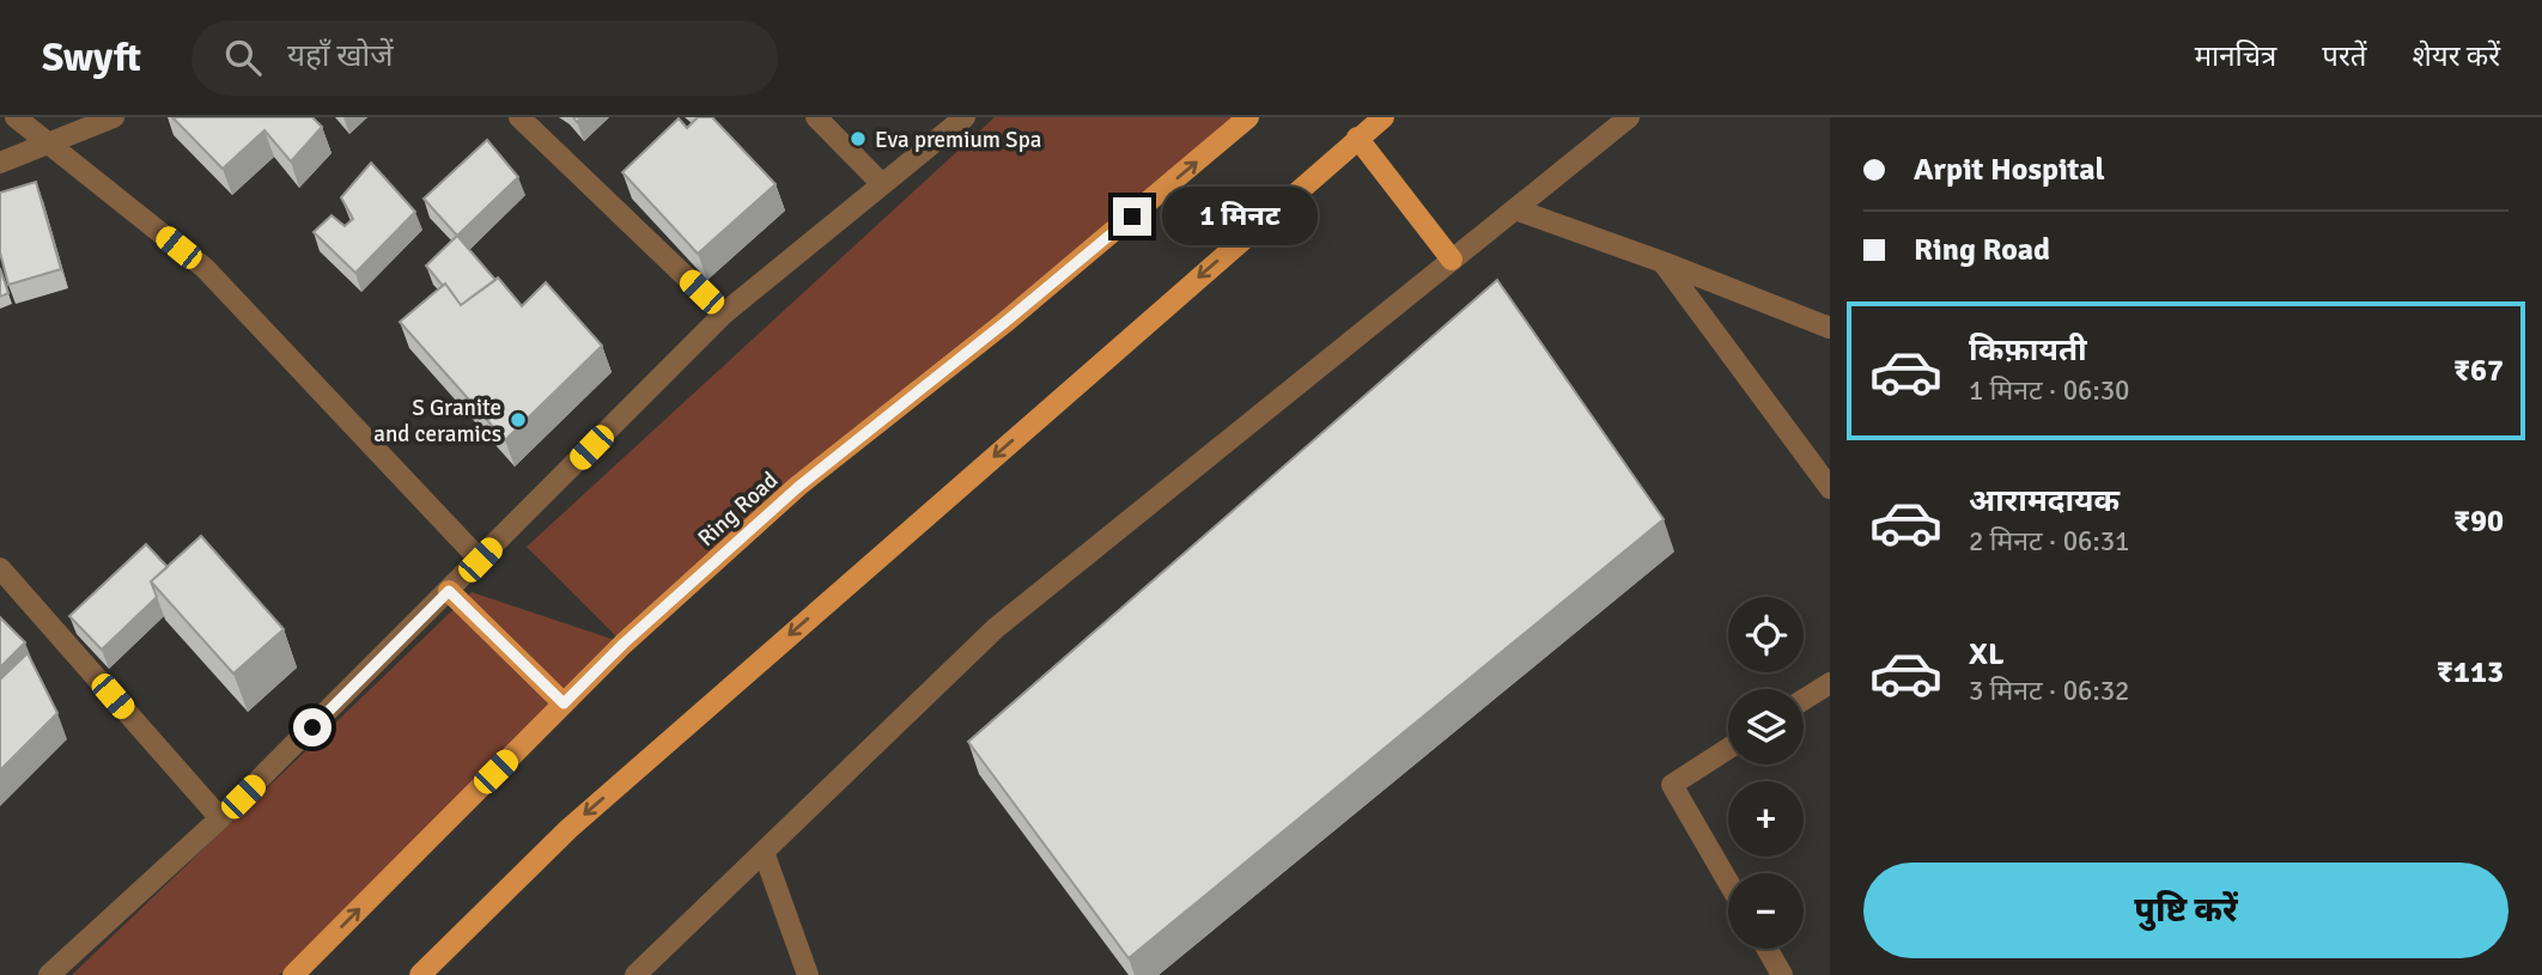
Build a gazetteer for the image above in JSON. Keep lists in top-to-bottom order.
{
  "streets": {
    "main road": ["Ring Road"]
  },
  "places": ["Eva premium Spa", "S Granite and ceramics"],
  "page": {
    "header": "Swyft",
    "search": "यहाँ खोजें",
    "nav": ["मानचित्र", "परतें", "शेयर करें"],
    "banner": ["Arpit Hospital", "Ring Road"],
    "bubble": "1 मिनट",
    "list": [
      {
        "name": "किफ़ायती",
        "note": "1 मिनट · 06:30",
        "value": "₹67"
      },
      {
        "name": "आरामदायक",
        "note": "2 मिनट · 06:31",
        "value": "₹90"
      },
      {
        "name": "XL",
        "note": "3 मिनट · 06:32",
        "value": "₹113"
      }
    ],
    "map_buttons": ["+", "−"],
    "buttons": "पुष्टि करें"
  }
}
